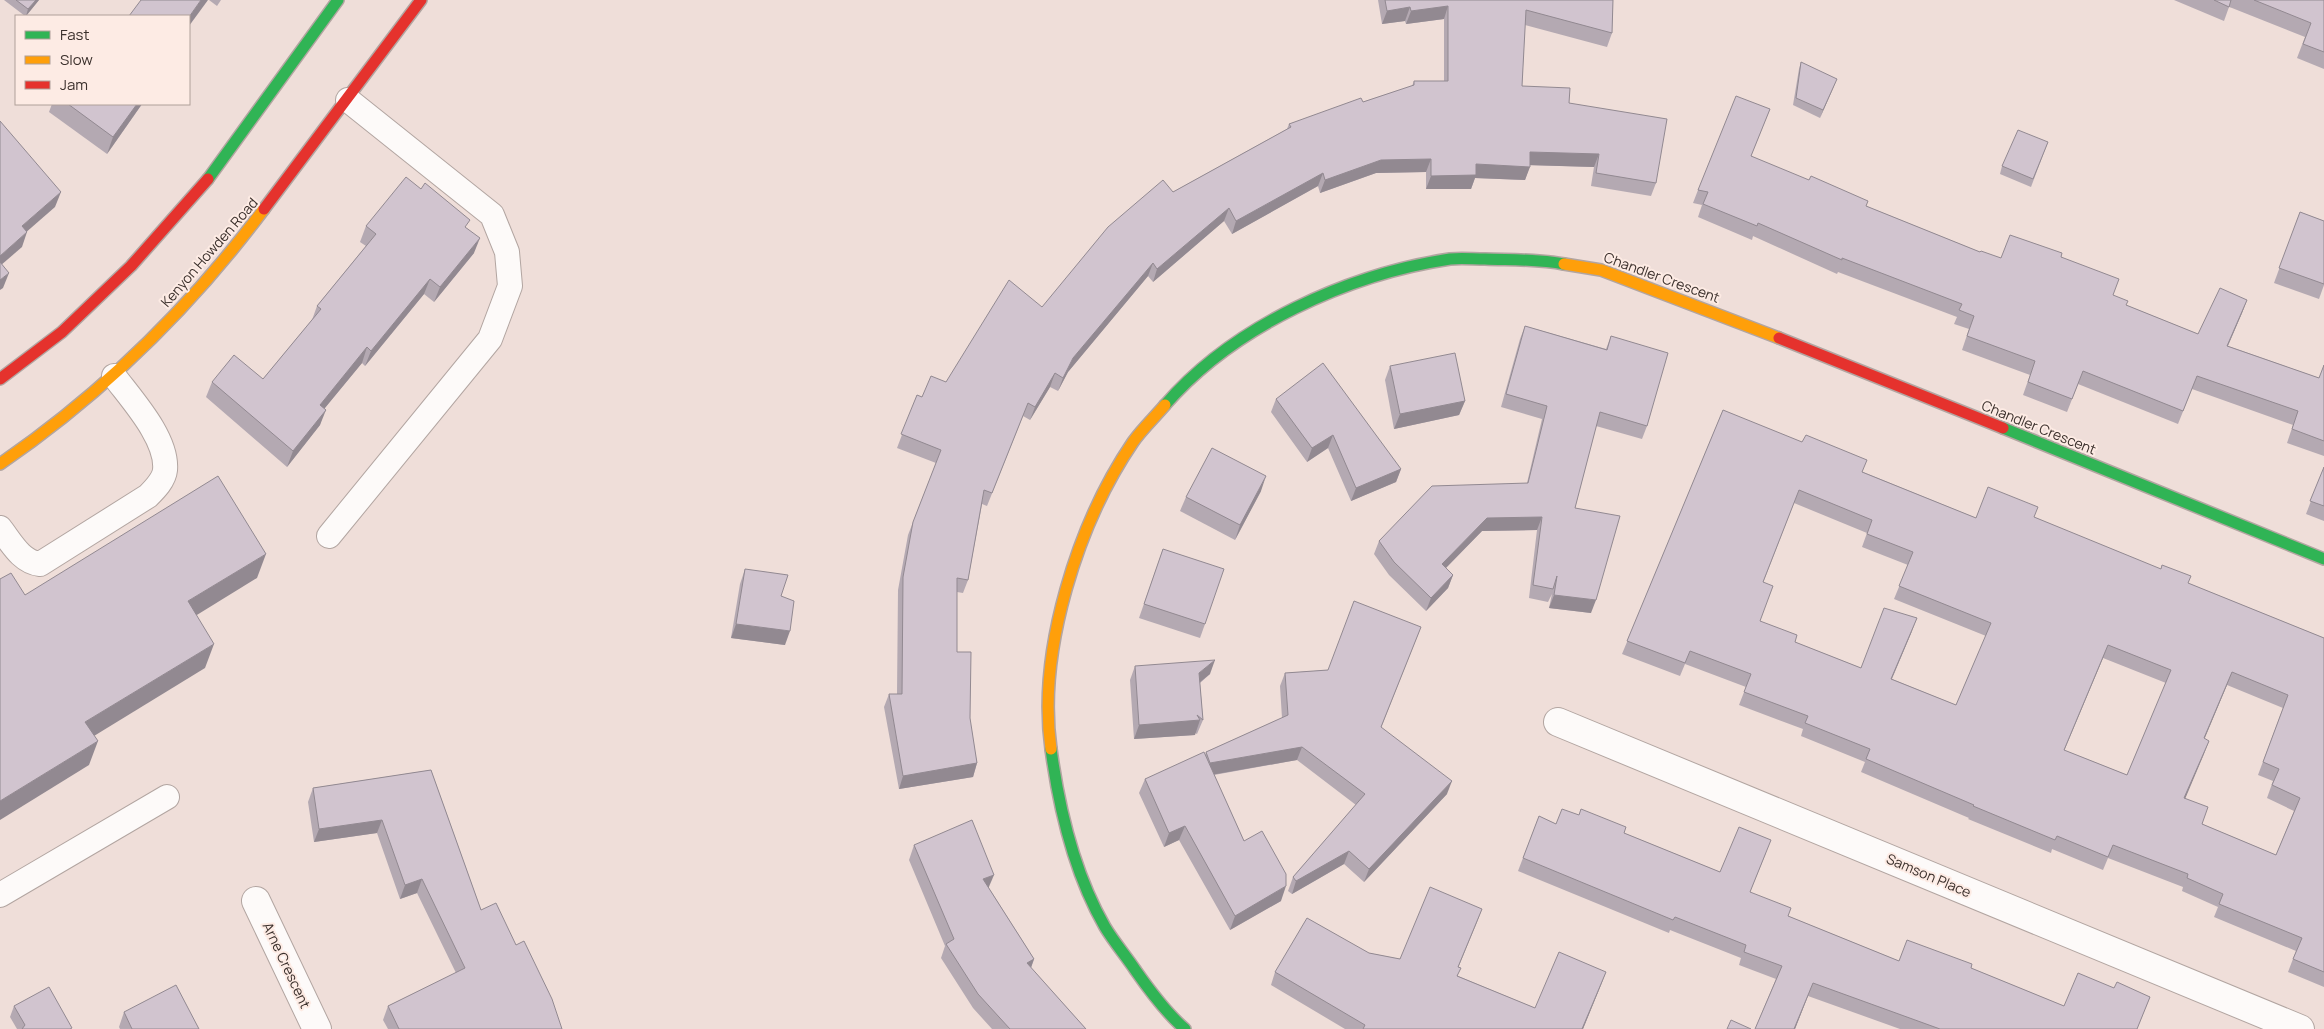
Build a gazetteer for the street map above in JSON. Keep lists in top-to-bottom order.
{
  "streets": {
    "street": [
      "Kenyon Howden Road",
      "Chandler Crescent",
      "Samson Place",
      "Arne Crescent"
    ]
  },
  "legend": ["Fast", "Slow", "Jam"]
}
